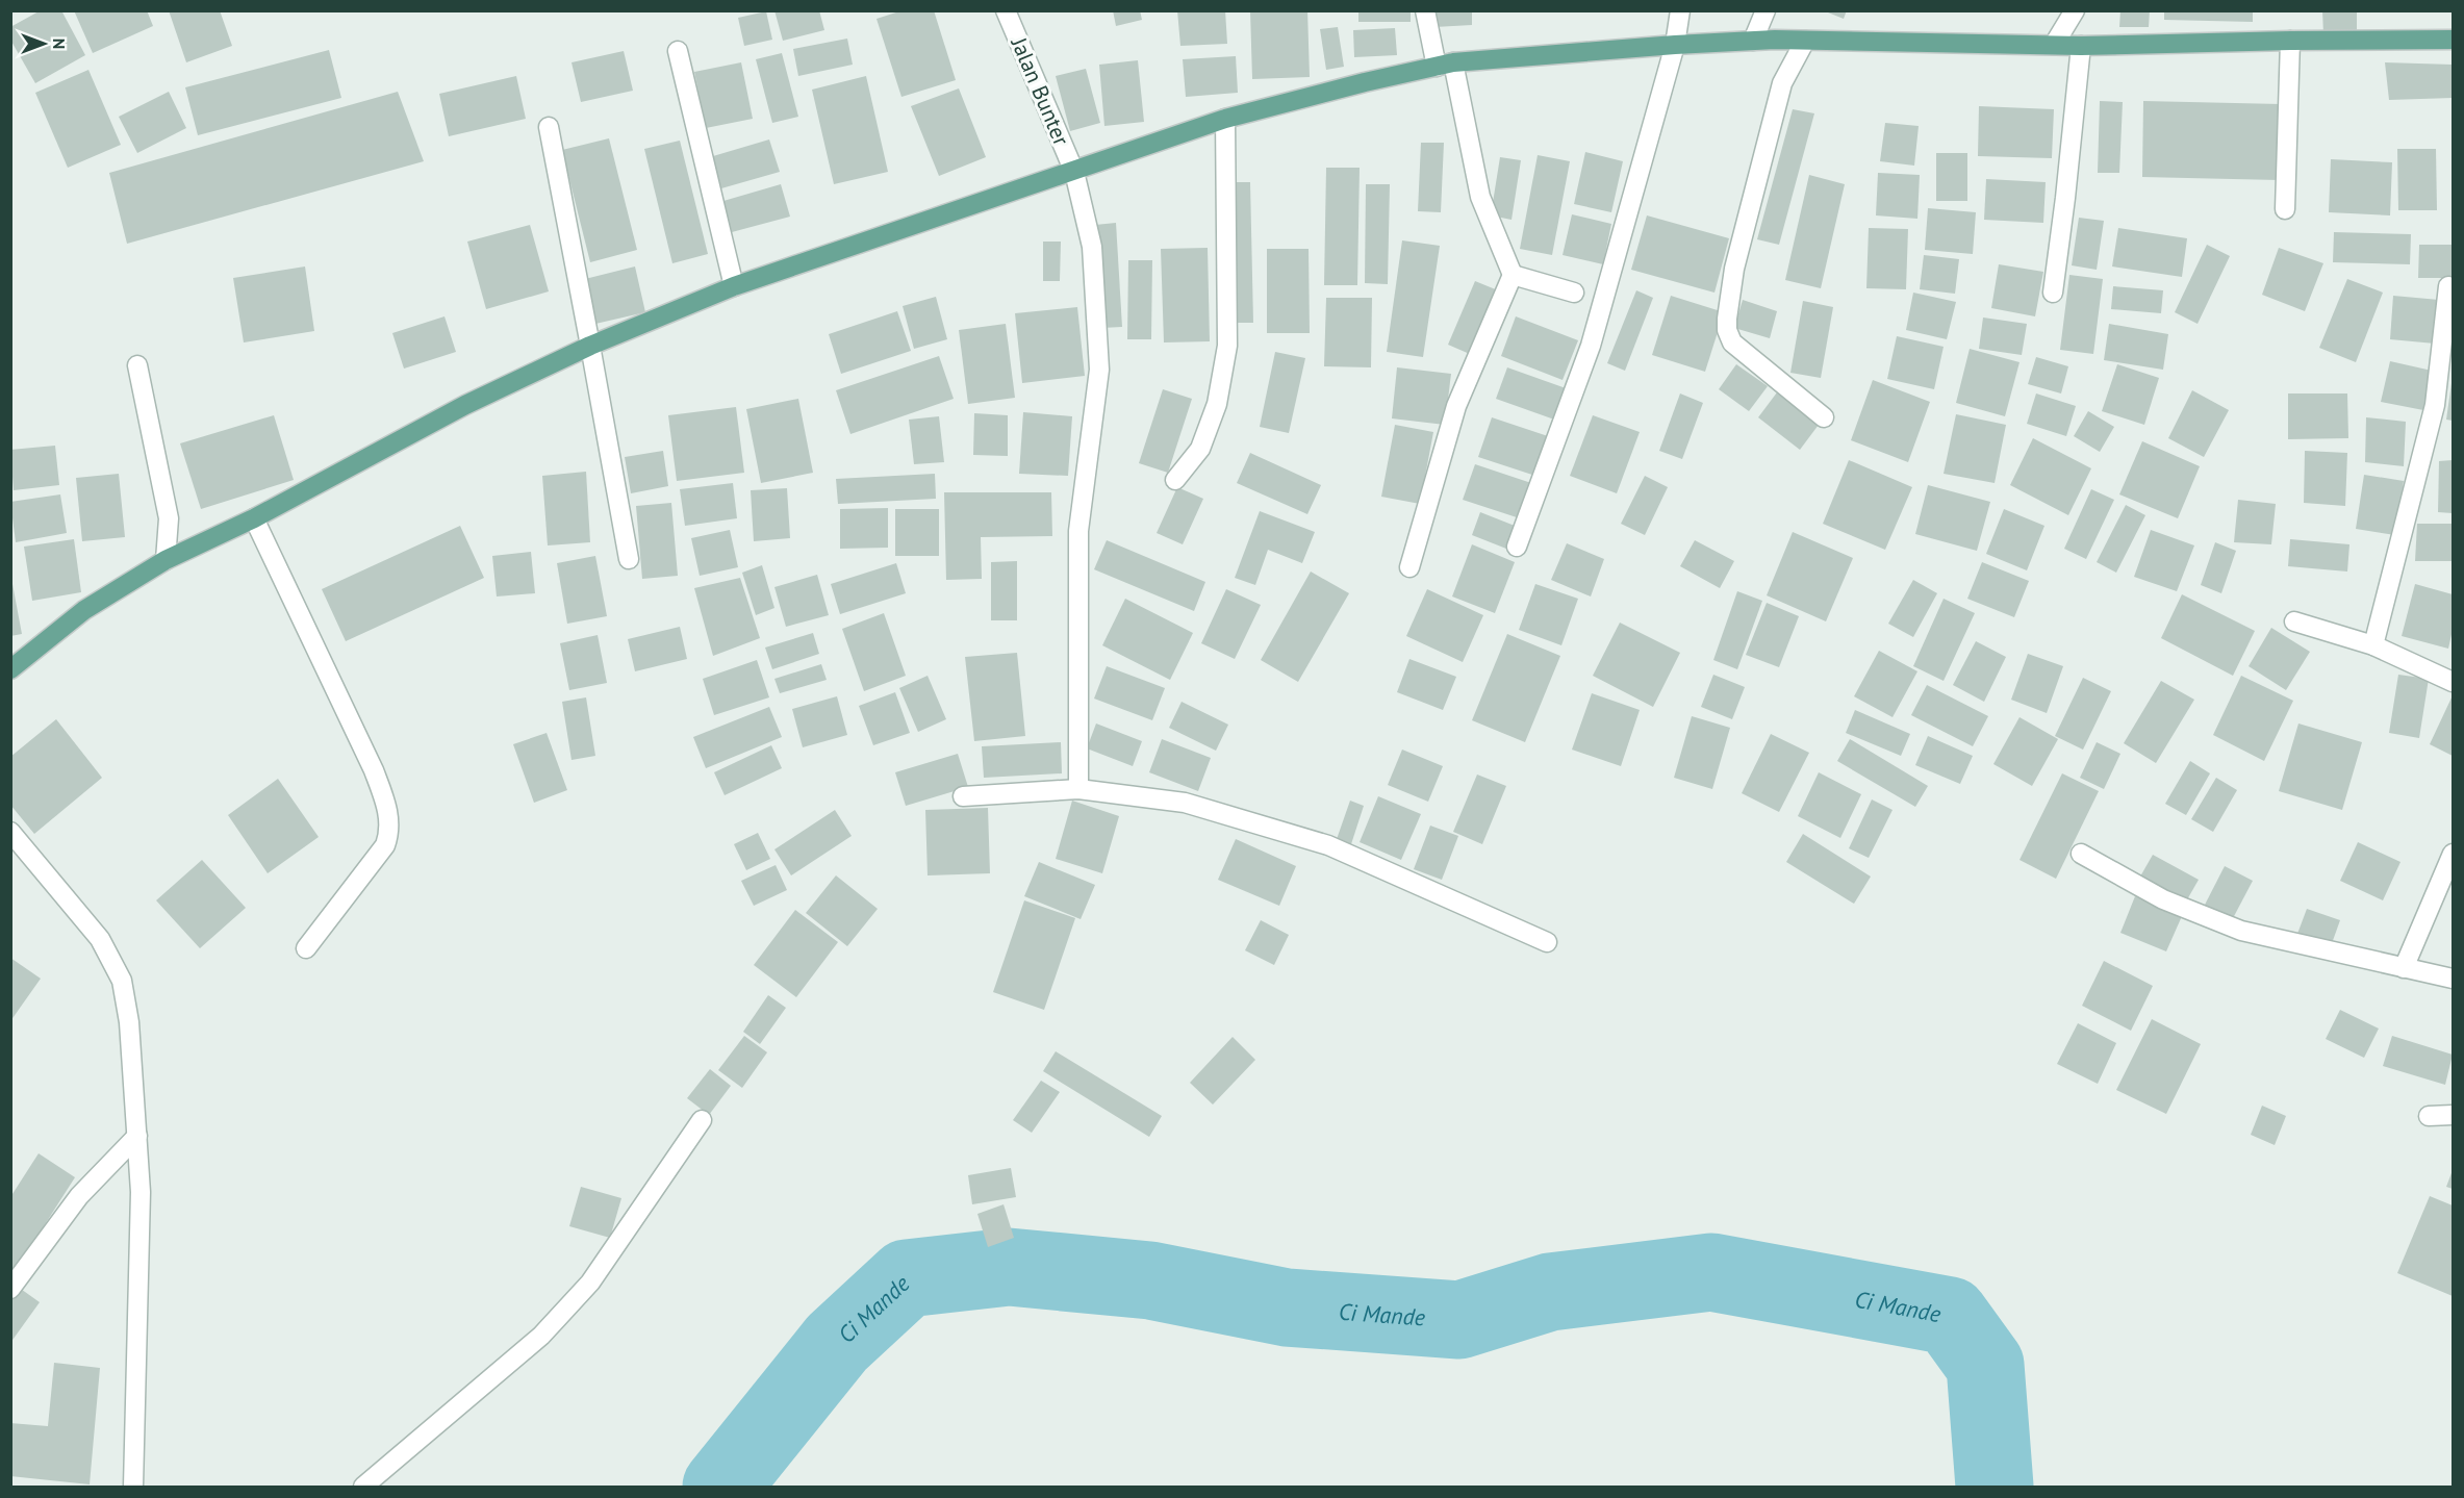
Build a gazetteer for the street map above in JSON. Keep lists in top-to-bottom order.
{
  "streets": {
    "street": ["Jalan Bunter"]
  },
  "water": ["Ci Mande"],
  "north": "right"
}
